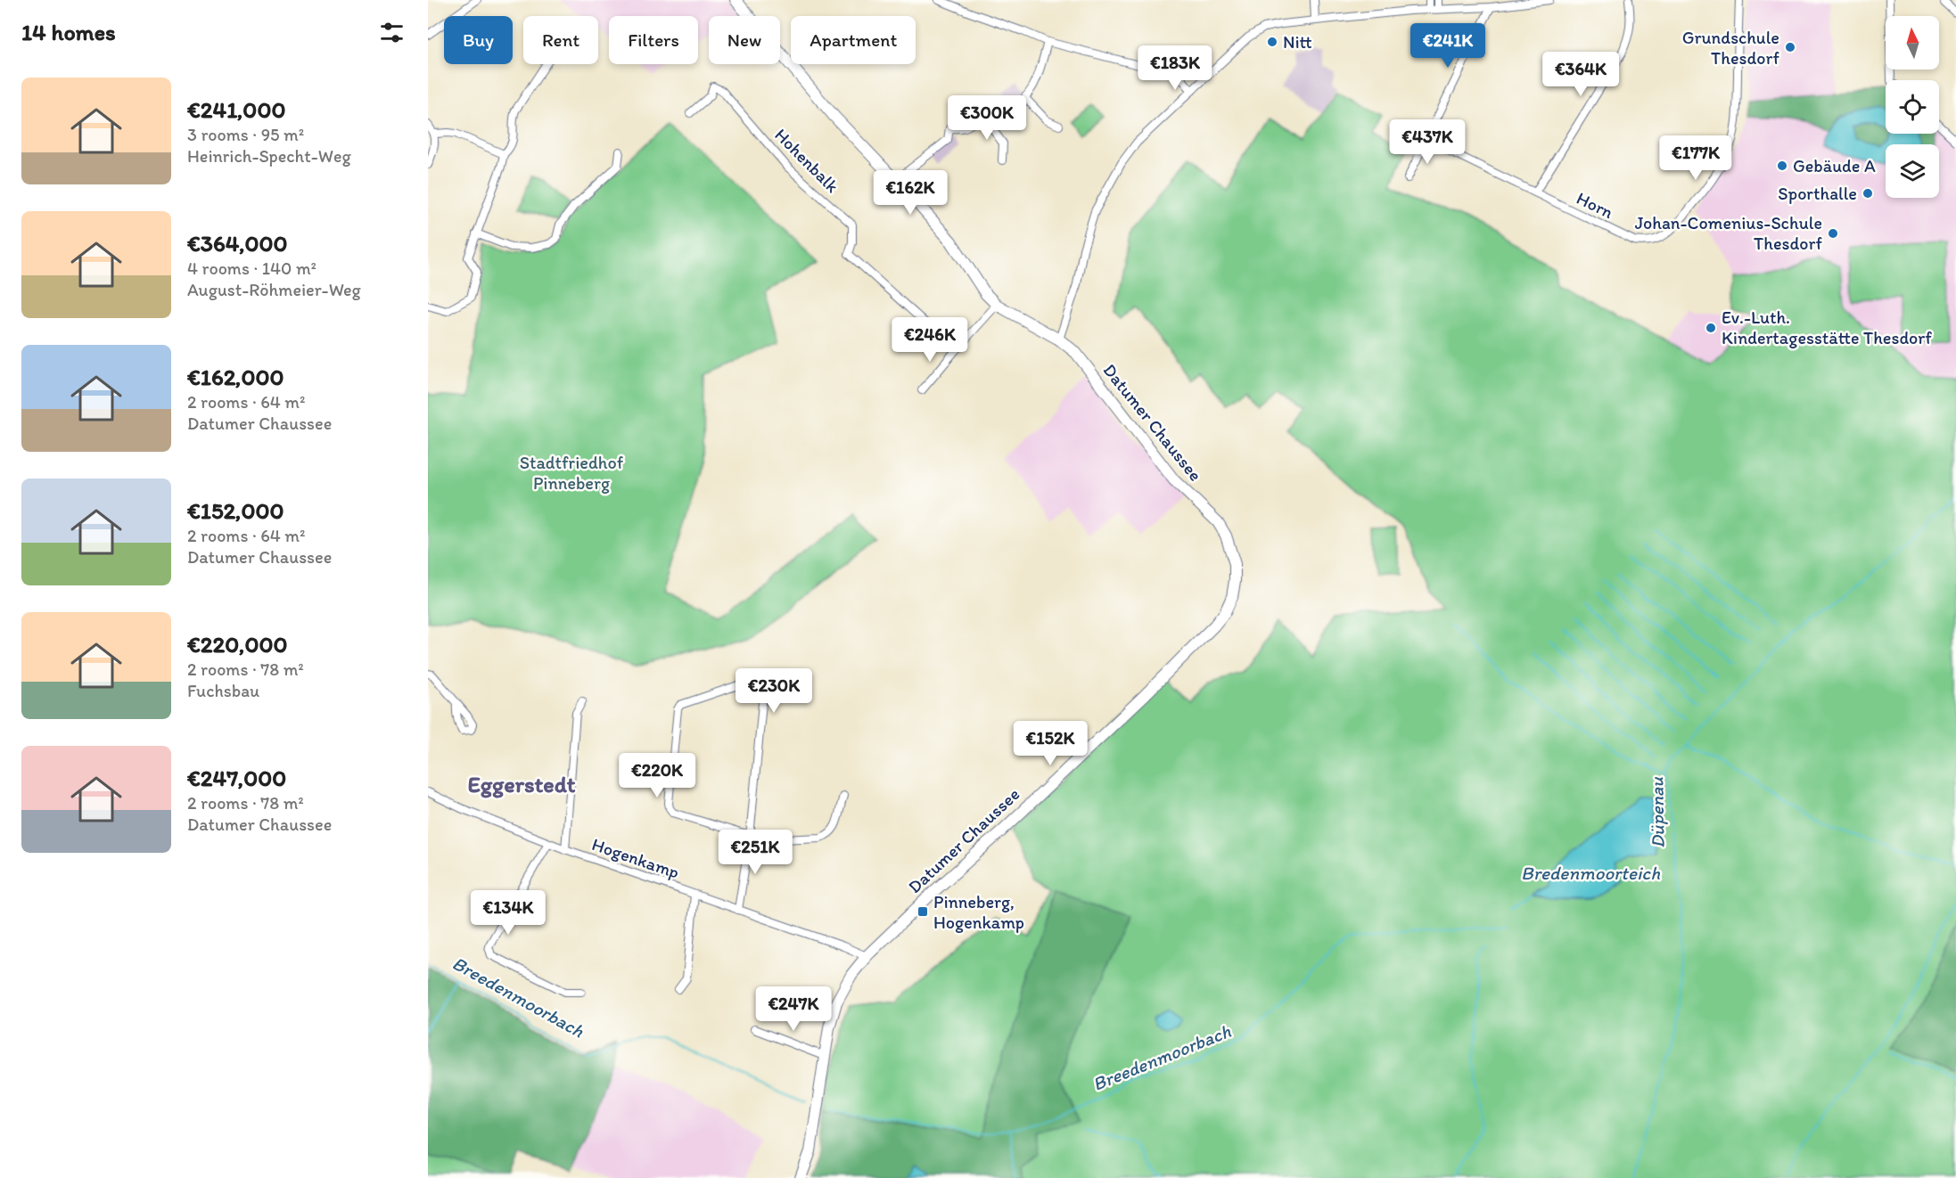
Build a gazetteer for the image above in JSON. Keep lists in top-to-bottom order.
{
  "streets": {
    "street": [
      "Hohenbalk",
      "Horn",
      "Datumer Chaussee",
      "Hogenkamp"
    ]
  },
  "crossings": [
    ["Datumer Chaussee", "Hogenkamp"]
  ],
  "districts": ["Eggerstedt"],
  "water": ["Düpenau", "Bredenmoorteich", "Breedenmoorbach"],
  "parks": ["Stadtfriedhof Pinneberg"],
  "places": {
    "other": [
      "Nitt",
      "Grundschule Thesdorf",
      "Gebäude A",
      "Sporthalle",
      "Johan-Comenius-Schule Thesdorf",
      "Ev.-Luth. Kindertagesstätte Thesdorf"
    ],
    "transit": ["Pinneberg, Hogenkamp"]
  },
  "north": "top",
  "page": {
    "heading": "14 homes",
    "chip": [
      "Buy",
      "Rent",
      "Filters",
      "New",
      "Apartment"
    ],
    "price": [
      "€241K",
      "€183K",
      "€364K",
      "€300K",
      "€437K",
      "€177K",
      "€162K",
      "€246K",
      "€230K",
      "€152K",
      "€220K",
      "€251K",
      "€134K",
      "€247K"
    ],
    "list": [
      {
        "name": "€241,000",
        "note": "3 rooms · 95 m² · Heinrich-Specht-Weg"
      },
      {
        "name": "€364,000",
        "note": "4 rooms · 140 m² · August-Röhmeier-Weg"
      },
      {
        "name": "€162,000",
        "note": "2 rooms · 64 m² · Datumer Chaussee"
      },
      {
        "name": "€152,000",
        "note": "2 rooms · 64 m² · Datumer Chaussee"
      },
      {
        "name": "€220,000",
        "note": "2 rooms · 78 m² · Fuchsbau"
      },
      {
        "name": "€247,000",
        "note": "2 rooms · 78 m² · Datumer Chaussee"
      }
    ]
  }
}
